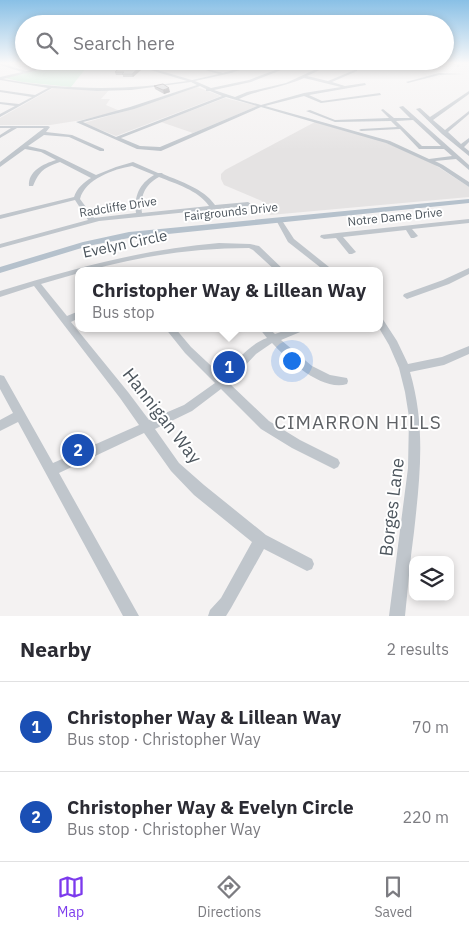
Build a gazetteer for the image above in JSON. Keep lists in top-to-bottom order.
{
  "streets": {
    "main road": ["Fairgrounds Drive"],
    "street": [
      "Radcliffe Drive",
      "Notre Dame Drive",
      "Evelyn Circle",
      "Hannigan Way",
      "Borges Lane"
    ]
  },
  "crossings": [
    ["Evelyn Circle", "Hannigan Way"]
  ],
  "districts": ["CIMARRON HILLS"],
  "page": {
    "search": "Search here",
    "popup": ["Christopher Way & Lillean Way", "Bus stop"],
    "pins": ["1", "2"],
    "heading": ["Nearby", "2 results"],
    "list": [
      {
        "mark": "1",
        "name": "Christopher Way & Lillean Way",
        "note": "Bus stop · Christopher Way",
        "value": "70 m"
      },
      {
        "mark": "2",
        "name": "Christopher Way & Evelyn Circle",
        "note": "Bus stop · Christopher Way",
        "value": "220 m"
      }
    ],
    "nav": ["Map", "Directions", "Saved"]
  }
}
